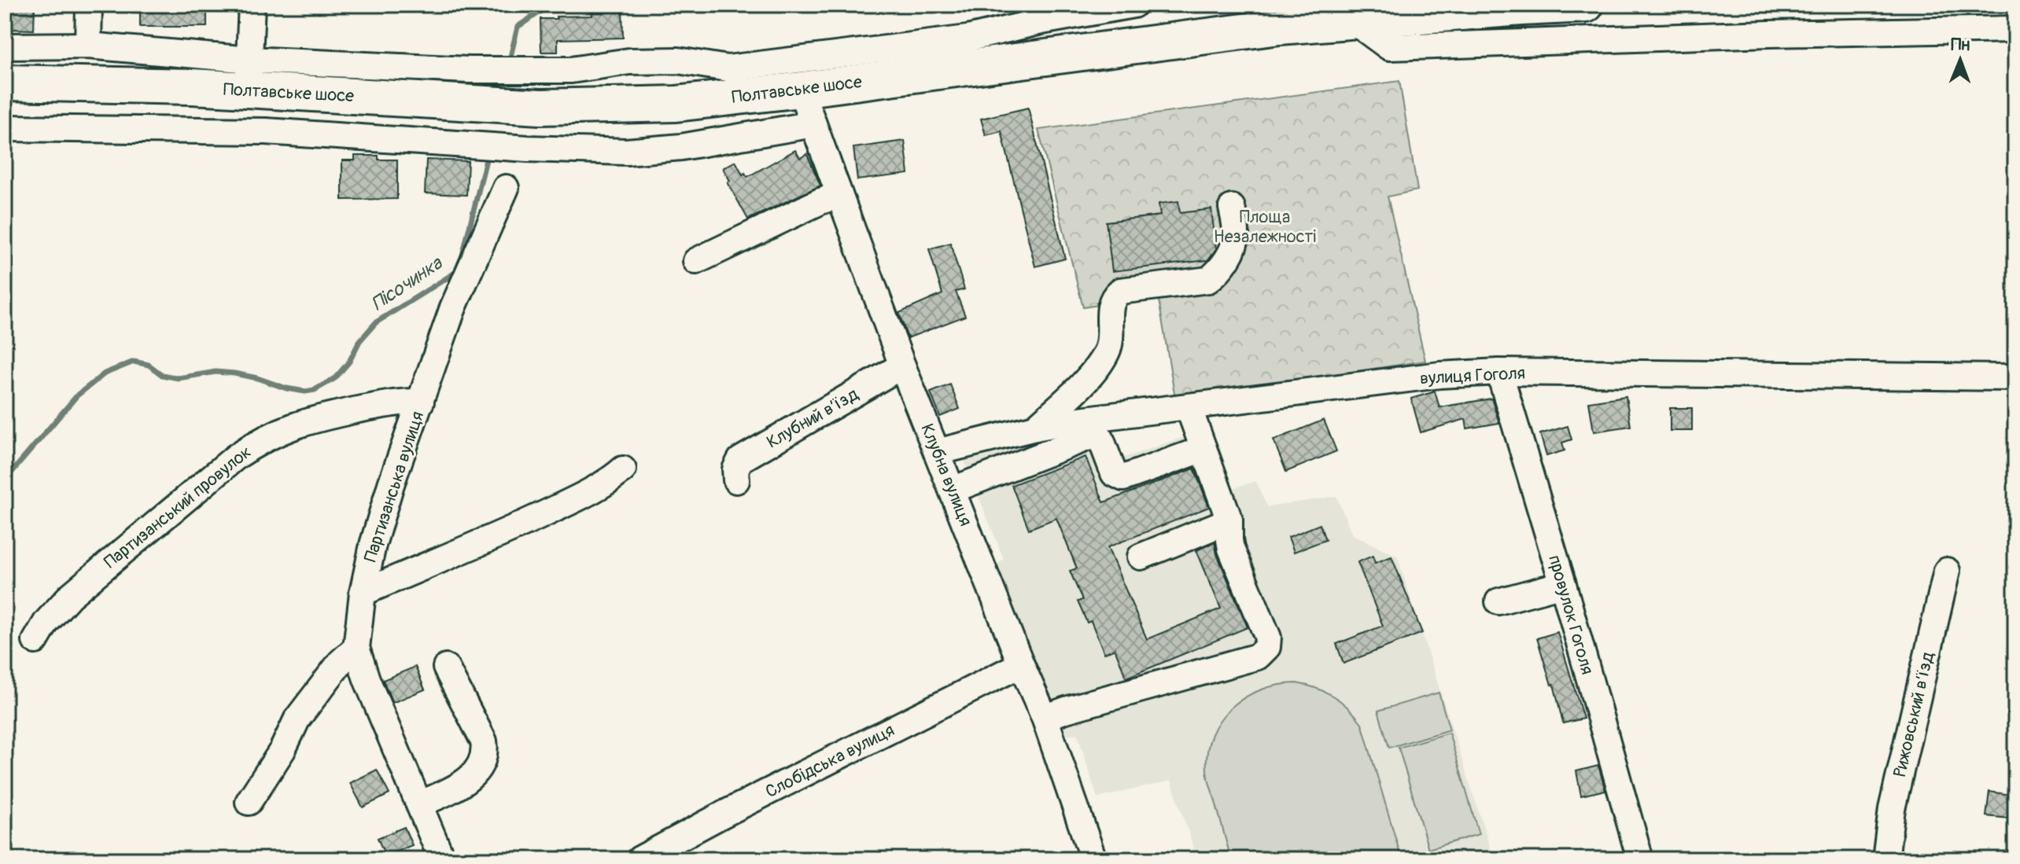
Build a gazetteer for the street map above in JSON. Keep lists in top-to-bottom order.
{
  "streets": {
    "highway": ["Полтавське шосе"],
    "street": [
      "вулиця Гоголя",
      "Клубний в’їзд",
      "Клубна вулиця",
      "Партизанська вулиця",
      "Партизанський провулок",
      "провулок Гоголя",
      "Рижовський в’їзд",
      "Слобідська вулиця"
    ]
  },
  "crossings": [
    ["Полтавське шосе", "Клубна вулиця"],
    ["вулиця Гоголя", "Клубна вулиця"],
    ["вулиця Гоголя", "провулок Гоголя"],
    ["Клубний в’їзд", "Клубна вулиця"],
    ["Клубна вулиця", "Слобідська вулиця"],
    ["Партизанська вулиця", "Партизанський провулок"]
  ],
  "water": ["Пісочинка"],
  "parks": ["Площа Незалежності"],
  "north": "top"
}
